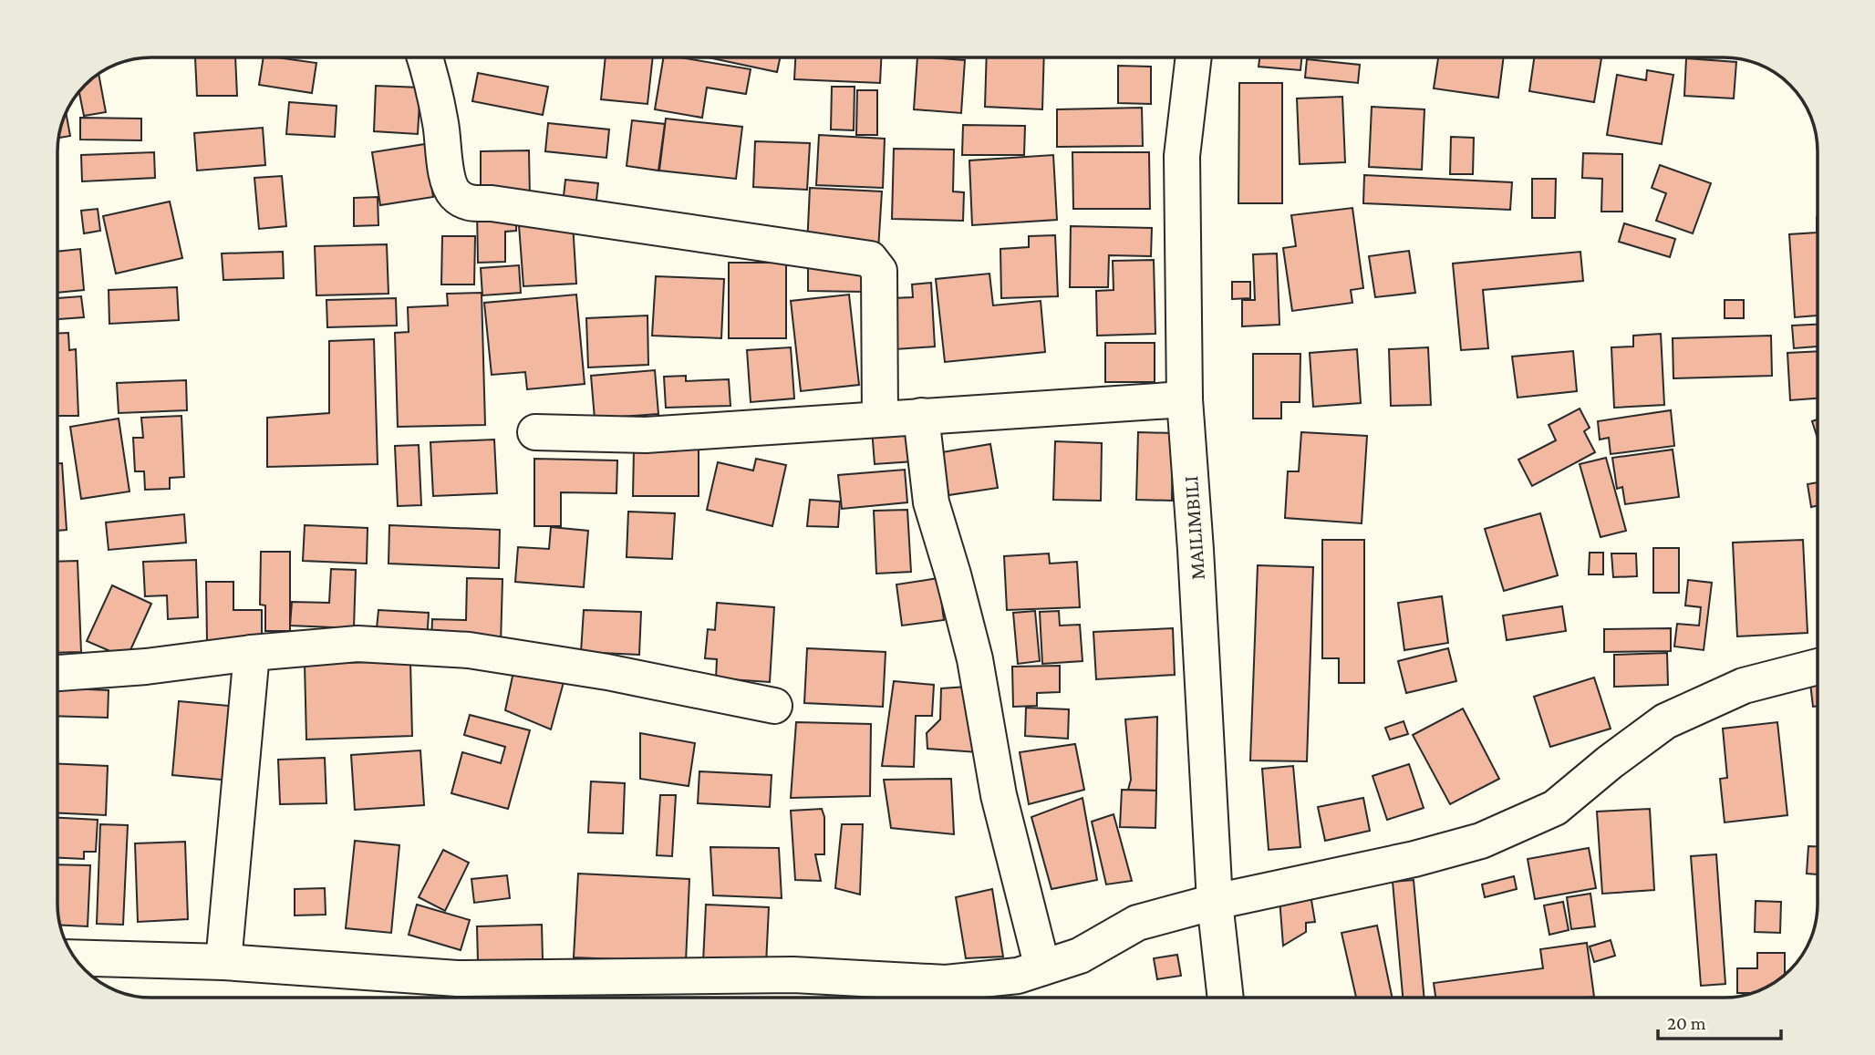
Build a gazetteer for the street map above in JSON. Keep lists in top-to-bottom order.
{
  "streets": {
    "street": ["MAILIMBILI"]
  },
  "scale_bar": "20 m"
}
